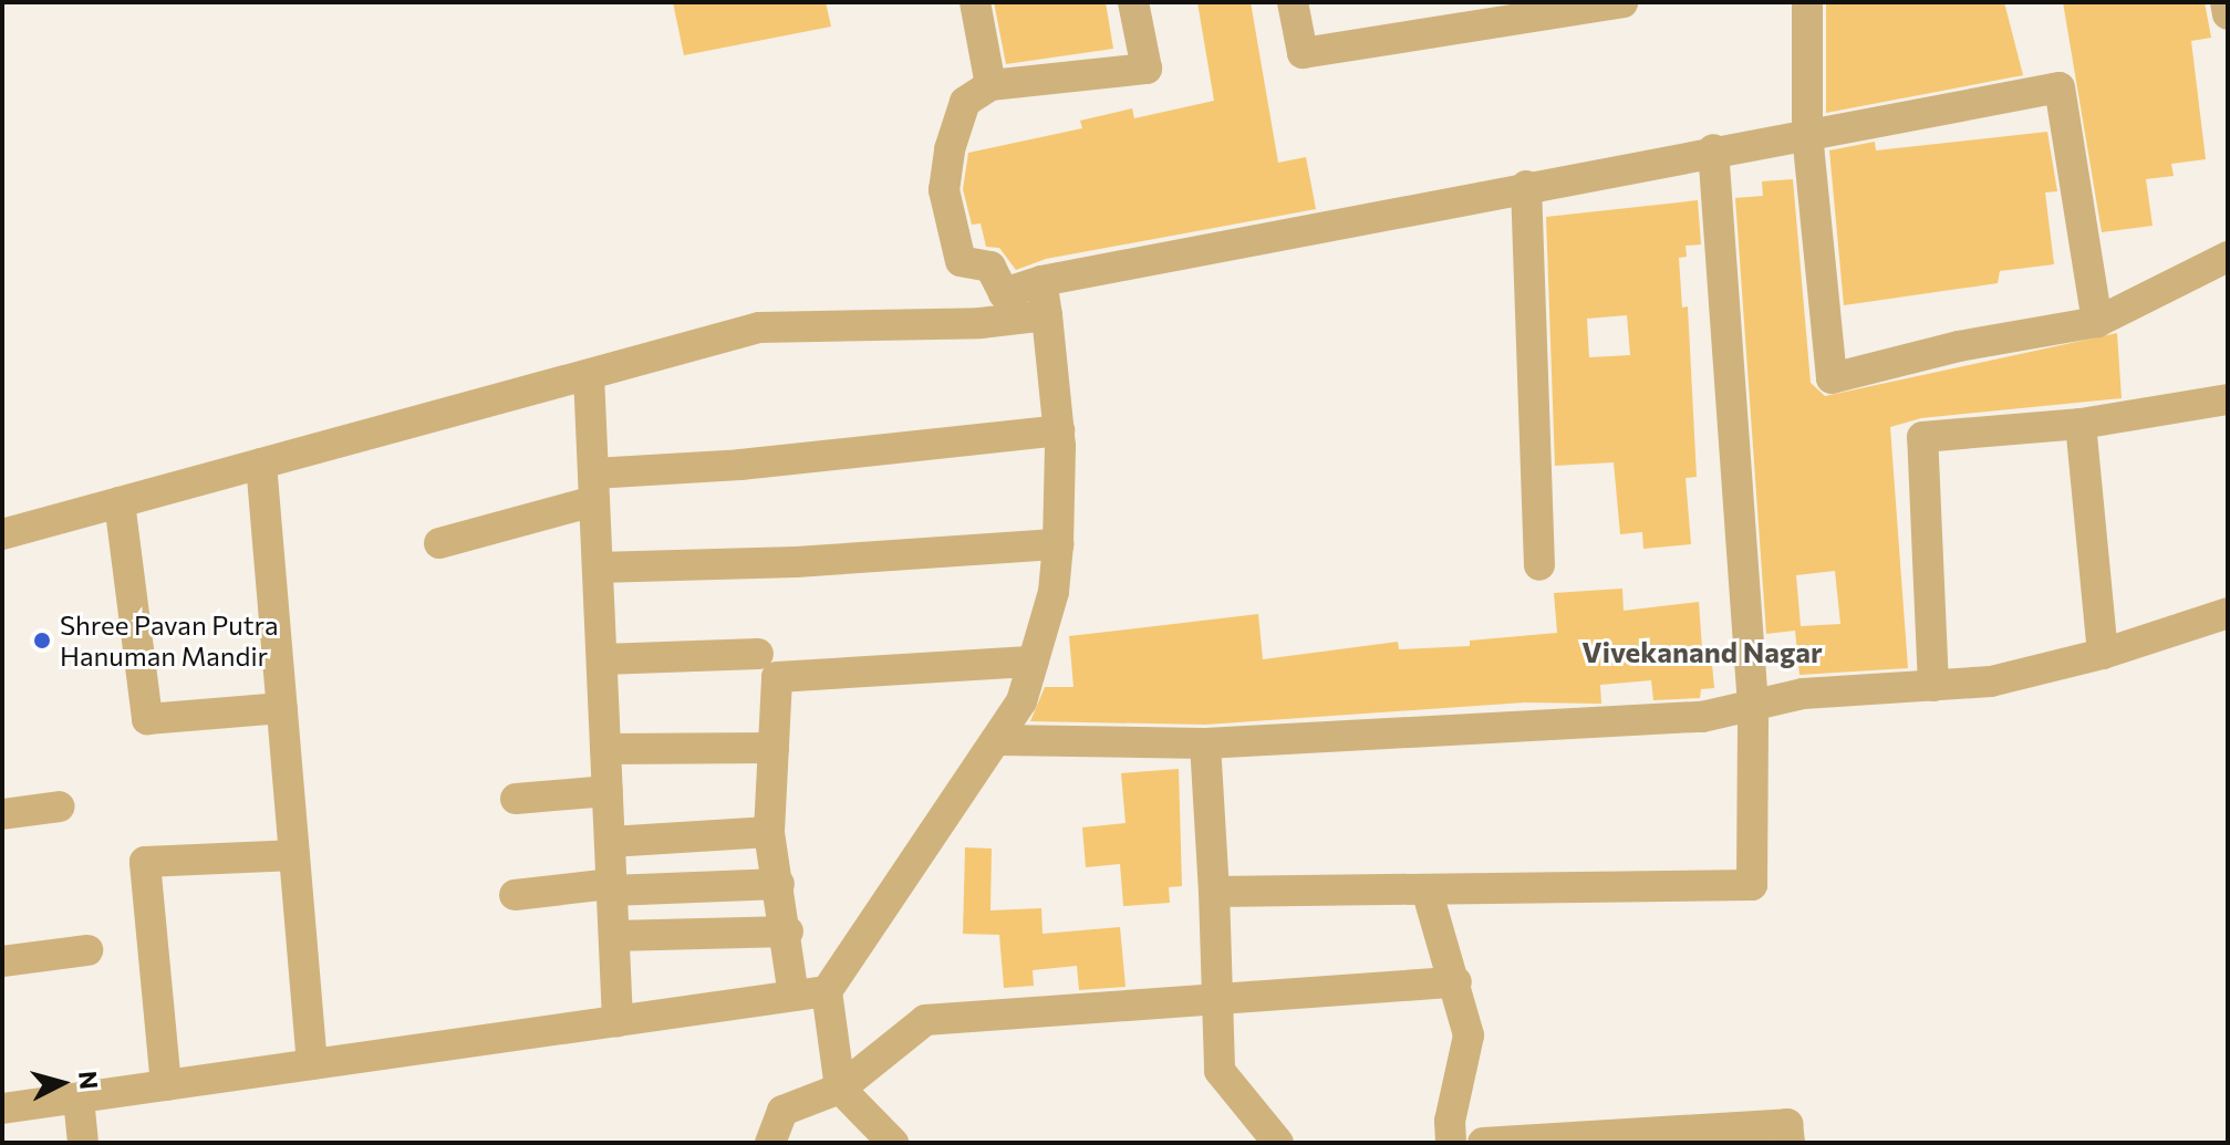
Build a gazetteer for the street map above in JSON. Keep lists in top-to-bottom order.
{
  "districts": ["Vivekanand Nagar"],
  "places": ["Shree Pavan Putra Hanuman Mandir"],
  "north": "right"
}
